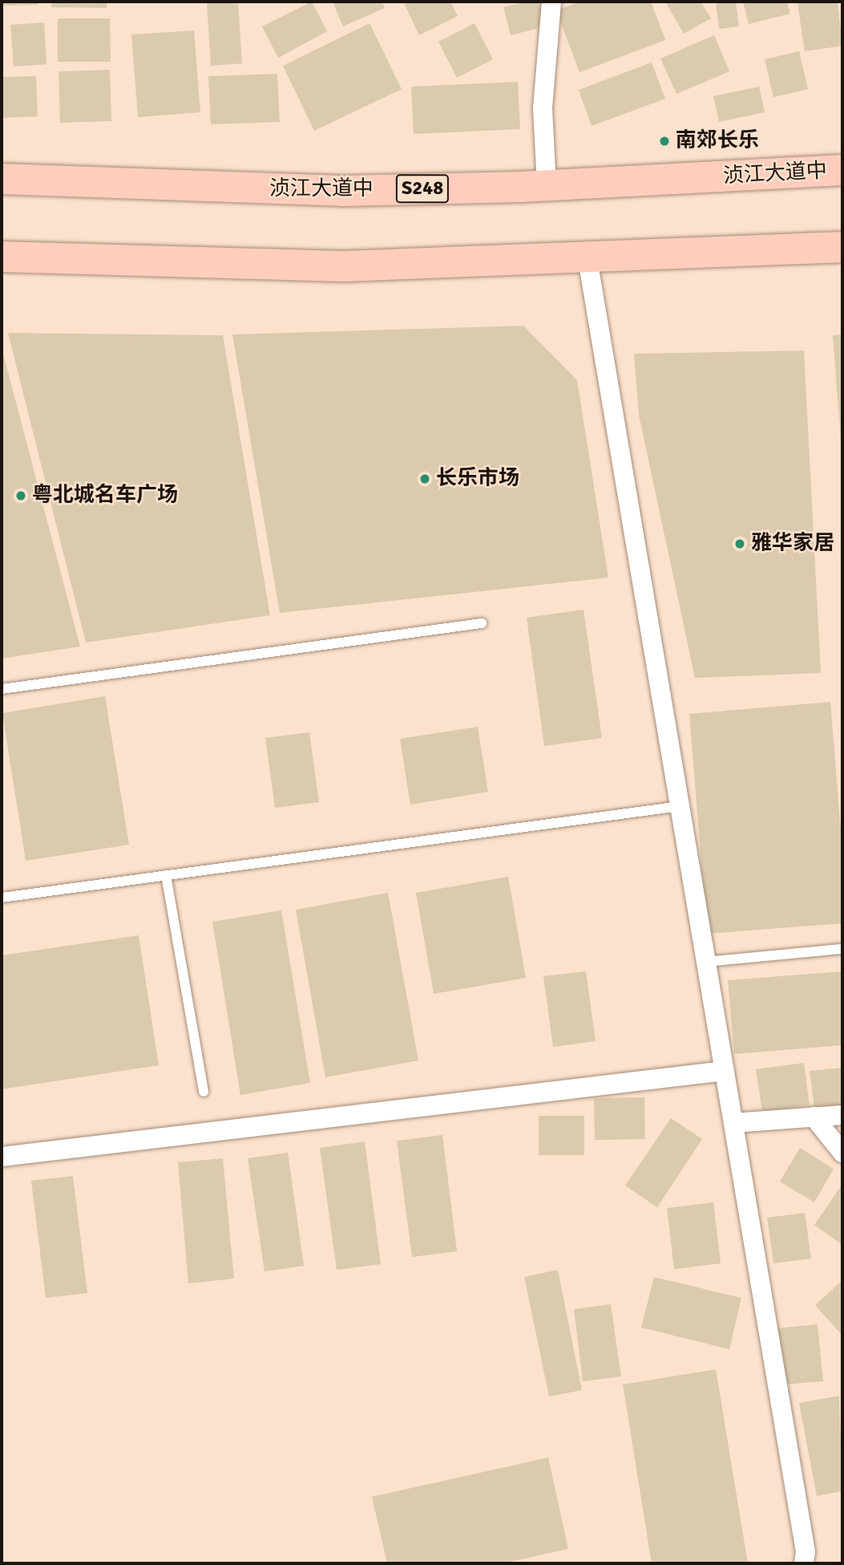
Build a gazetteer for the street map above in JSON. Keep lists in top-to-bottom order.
{
  "streets": {
    "main road": ["浈江大道中", "S248"]
  },
  "places": [
    "南郊长乐",
    "长乐市场",
    "粤北城名车广场",
    "雅华家居"
  ]
}
